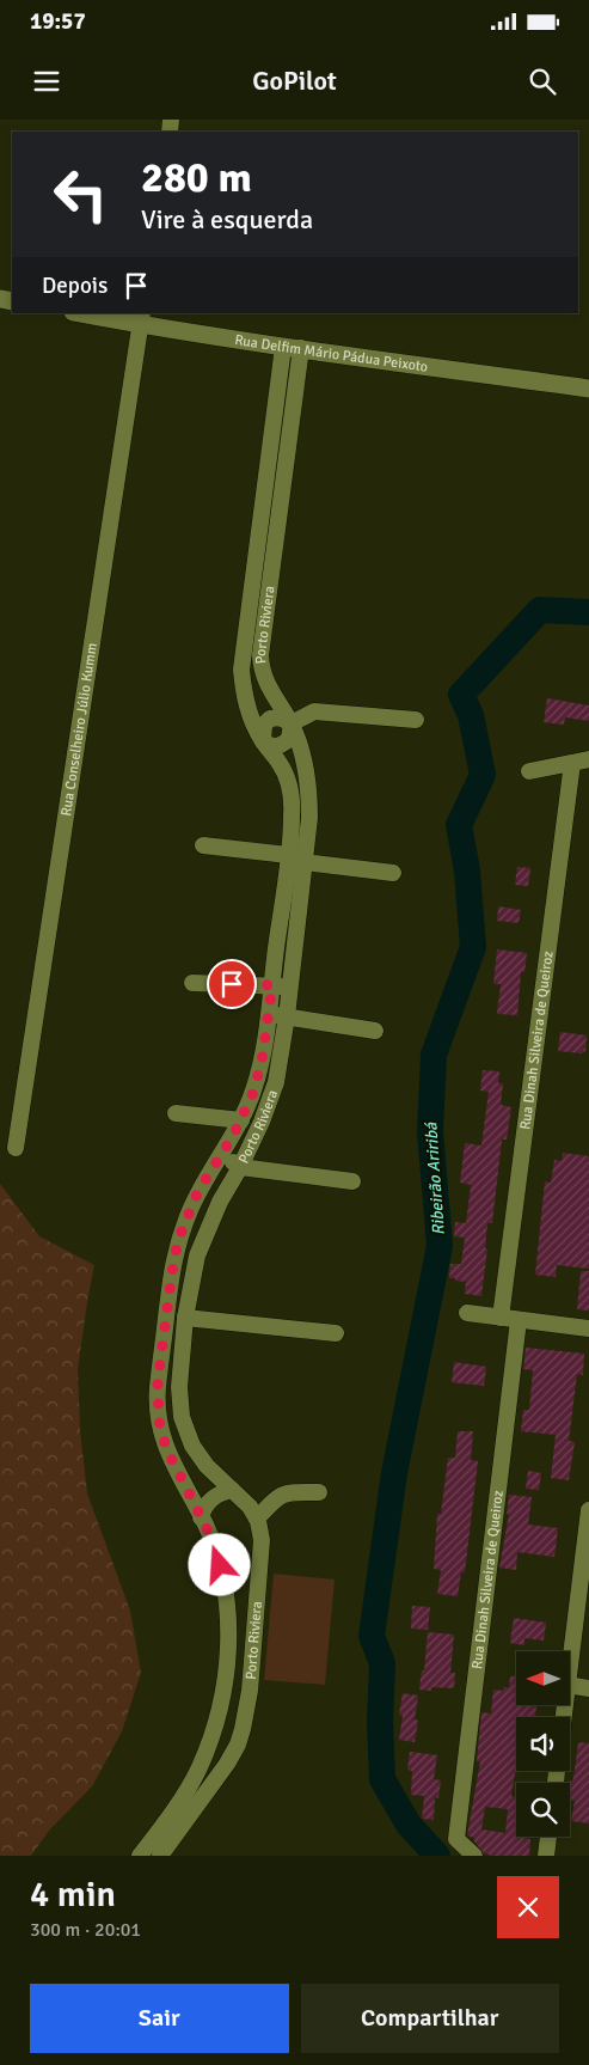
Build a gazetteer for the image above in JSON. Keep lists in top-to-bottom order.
{
  "streets": {
    "main road": ["Rua Delfim Mário Pádua Peixoto"],
    "street": ["Porto Riviera", "Rua Conselheiro Júlio Kumm", "Rua Dinah Silveira de Queiroz"]
  },
  "crossings": [
    ["Rua Delfim Mário Pádua Peixoto", "Porto Riviera"],
    ["Rua Delfim Mário Pádua Peixoto", "Rua Conselheiro Júlio Kumm"]
  ],
  "water": ["Ribeirão Ariribá"],
  "north": "left",
  "page": {
    "status": "19:57",
    "header": "GoPilot",
    "turn": ["280 m", "Vire à esquerda"],
    "then": "Depois",
    "heading": ["4 min", "300 m · 20:01"],
    "buttons": ["Sair", "Compartilhar"]
  }
}
